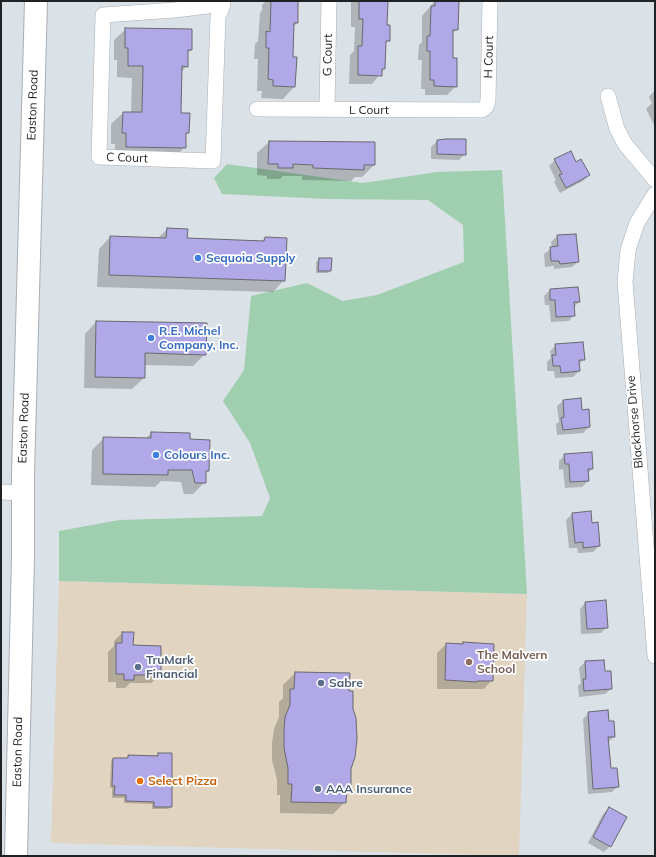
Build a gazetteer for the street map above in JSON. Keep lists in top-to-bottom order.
{
  "streets": {
    "highway": ["Easton Road"],
    "street": [
      "G Court",
      "H Court",
      "L Court",
      "C Court",
      "Blackhorse Drive"
    ]
  },
  "crossings": [
    ["G Court", "L Court"],
    ["H Court", "L Court"]
  ],
  "places": [
    "Sequoia Supply",
    "R.E. Michel Company, Inc.",
    "Colours Inc.",
    "The Malvern School",
    "TruMark Financial",
    "Sabre",
    "Select Pizza",
    "AAA Insurance"
  ]
}
